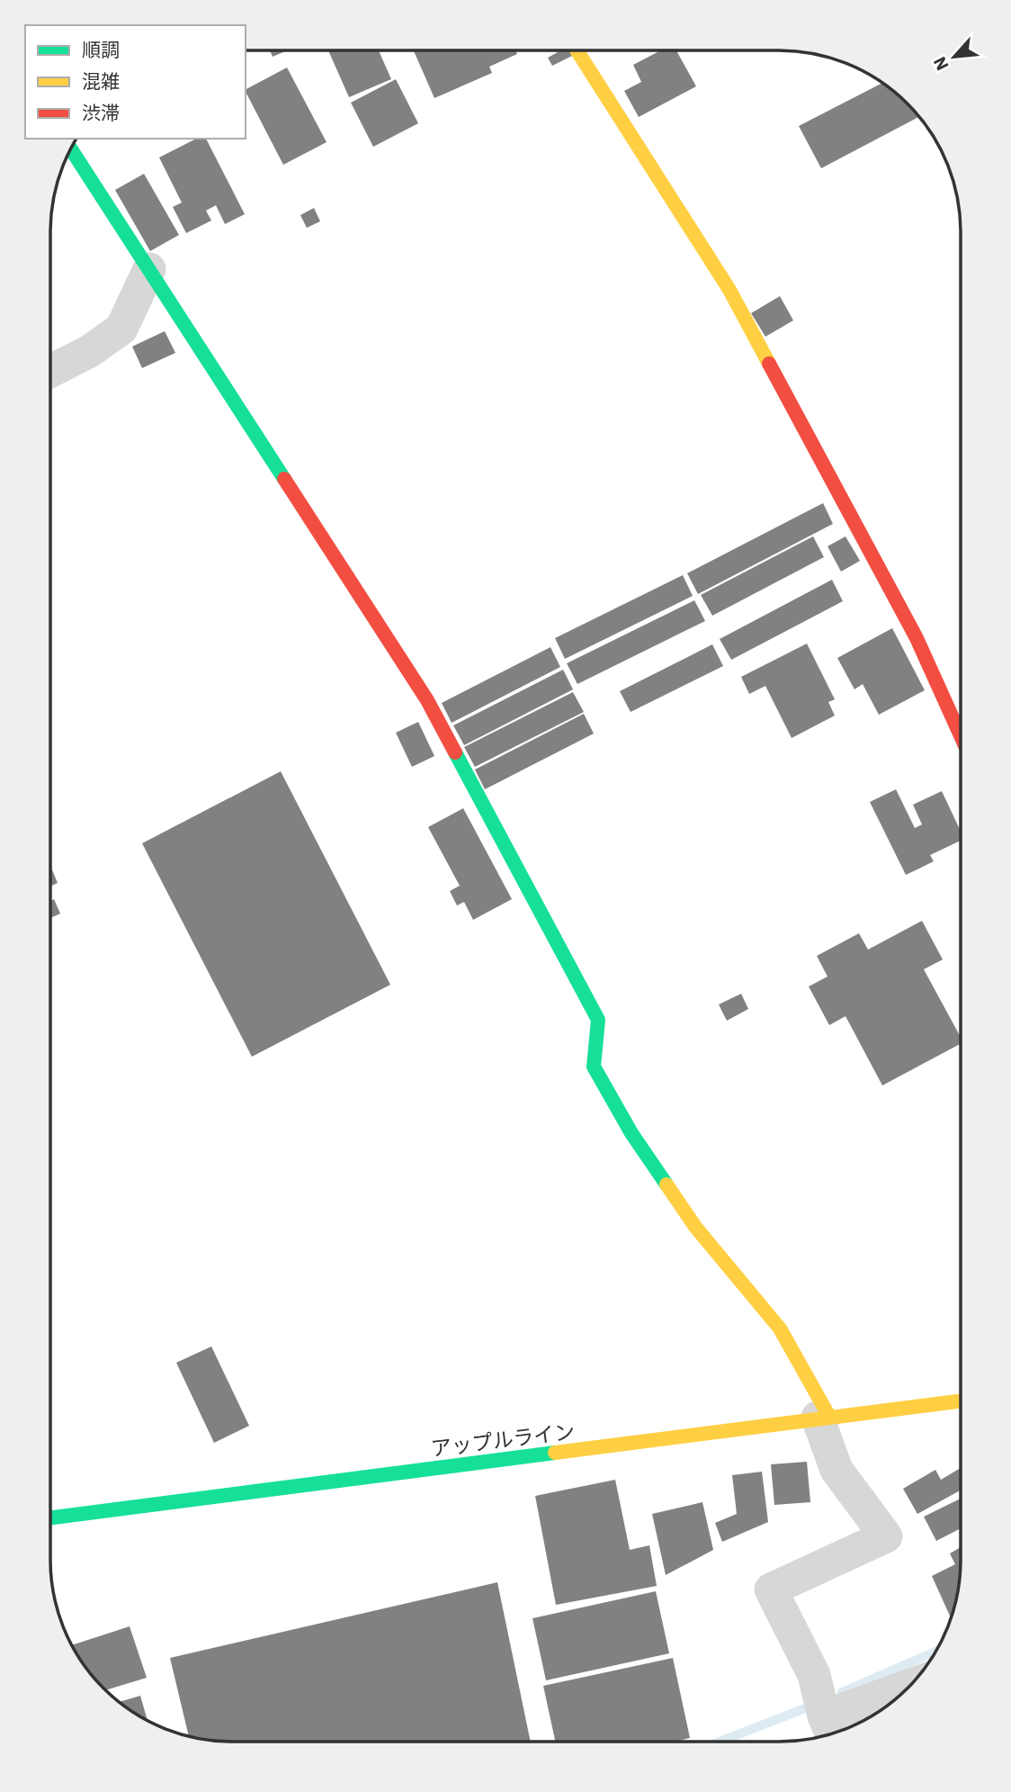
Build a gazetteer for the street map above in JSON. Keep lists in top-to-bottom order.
{
  "streets": {
    "main road": ["アップルライン"]
  },
  "legend": ["順調", "混雑", "渋滞"],
  "north": "bottom left"
}
